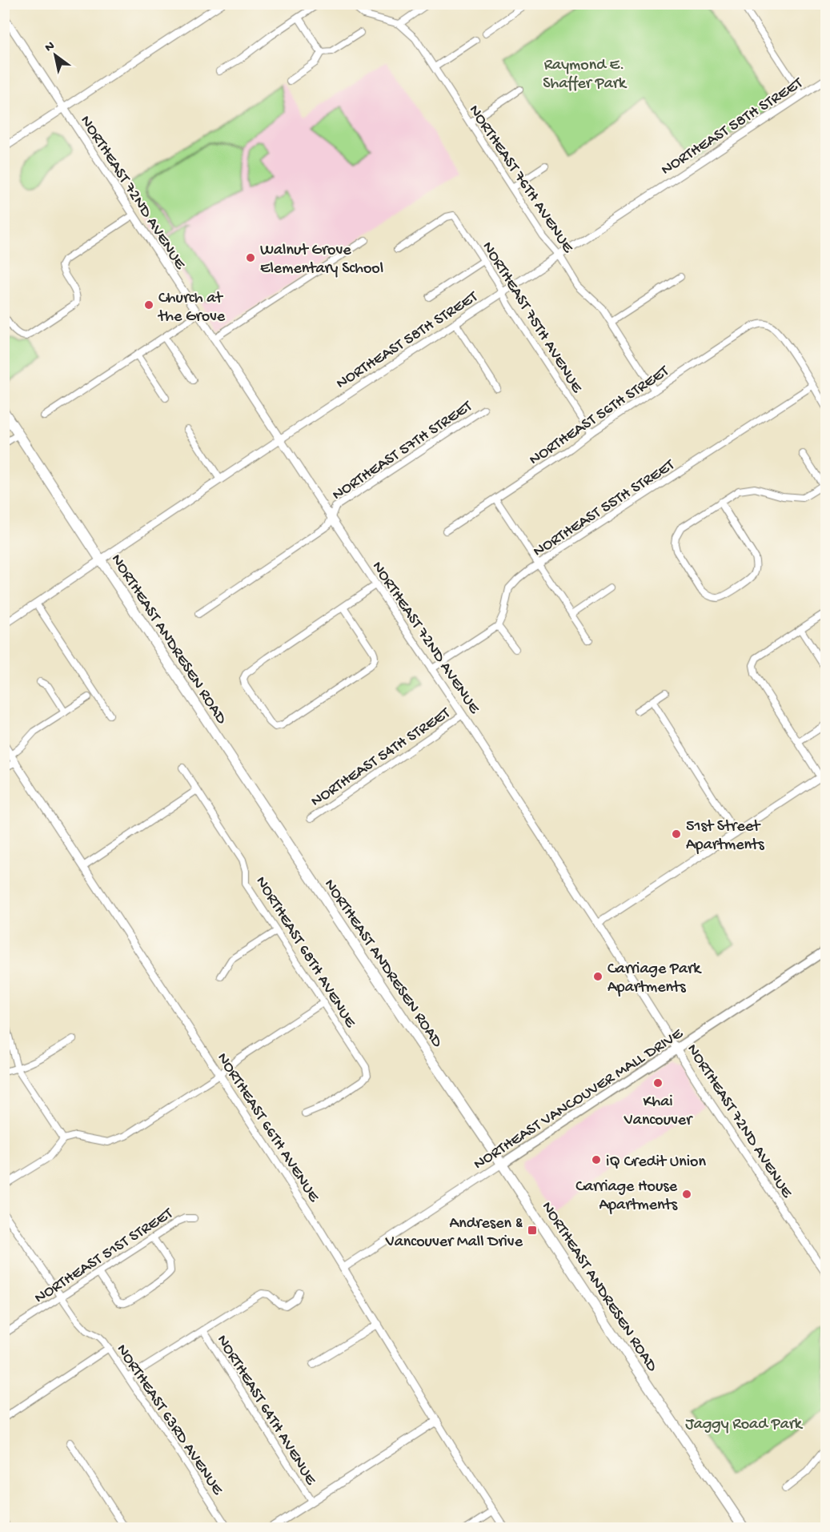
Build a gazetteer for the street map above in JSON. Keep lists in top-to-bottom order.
{
  "streets": {
    "main road": ["NORTHEAST ANDRESEN ROAD", "NORTHEAST VANCOUVER MALL DRIVE"],
    "street": [
      "NORTHEAST 58TH STREET",
      "NORTHEAST 76TH AVENUE",
      "NORTHEAST 72ND AVENUE",
      "NORTHEAST 75TH AVENUE",
      "NORTHEAST 56TH STREET",
      "NORTHEAST 57TH STREET",
      "NORTHEAST 55TH STREET",
      "NORTHEAST 54TH STREET",
      "NORTHEAST 68TH AVENUE",
      "NORTHEAST 66TH AVENUE",
      "NORTHEAST 51ST STREET",
      "NORTHEAST 64TH AVENUE",
      "NORTHEAST 63RD AVENUE"
    ]
  },
  "crossings": [
    ["NORTHEAST 58TH STREET", "NORTHEAST 76TH AVENUE"],
    ["NORTHEAST 58TH STREET", "NORTHEAST 72ND AVENUE"],
    ["NORTHEAST 58TH STREET", "NORTHEAST 75TH AVENUE"],
    ["NORTHEAST 58TH STREET", "NORTHEAST ANDRESEN ROAD"],
    ["NORTHEAST 76TH AVENUE", "NORTHEAST 56TH STREET"],
    ["NORTHEAST 72ND AVENUE", "NORTHEAST 57TH STREET"],
    ["NORTHEAST 72ND AVENUE", "NORTHEAST 54TH STREET"],
    ["NORTHEAST 72ND AVENUE", "NORTHEAST VANCOUVER MALL DRIVE"],
    ["NORTHEAST 75TH AVENUE", "NORTHEAST 56TH STREET"],
    ["NORTHEAST 56TH STREET", "NORTHEAST 55TH STREET"],
    ["NORTHEAST ANDRESEN ROAD", "NORTHEAST VANCOUVER MALL DRIVE"],
    ["NORTHEAST VANCOUVER MALL DRIVE", "NORTHEAST 66TH AVENUE"],
    ["NORTHEAST 51ST STREET", "NORTHEAST 63RD AVENUE"]
  ],
  "parks": ["Raymond E. Shaffer Park", "Jaggy Road Park"],
  "places": {
    "other": [
      "Walnut Grove Elementary School",
      "Church at the Grove",
      "51st Street Apartments",
      "Carriage Park Apartments",
      "Khai Vancouver",
      "iQ Credit Union",
      "Carriage House Apartments"
    ],
    "transit": ["Andresen & Vancouver Mall Drive"]
  },
  "north": "top left"
}
